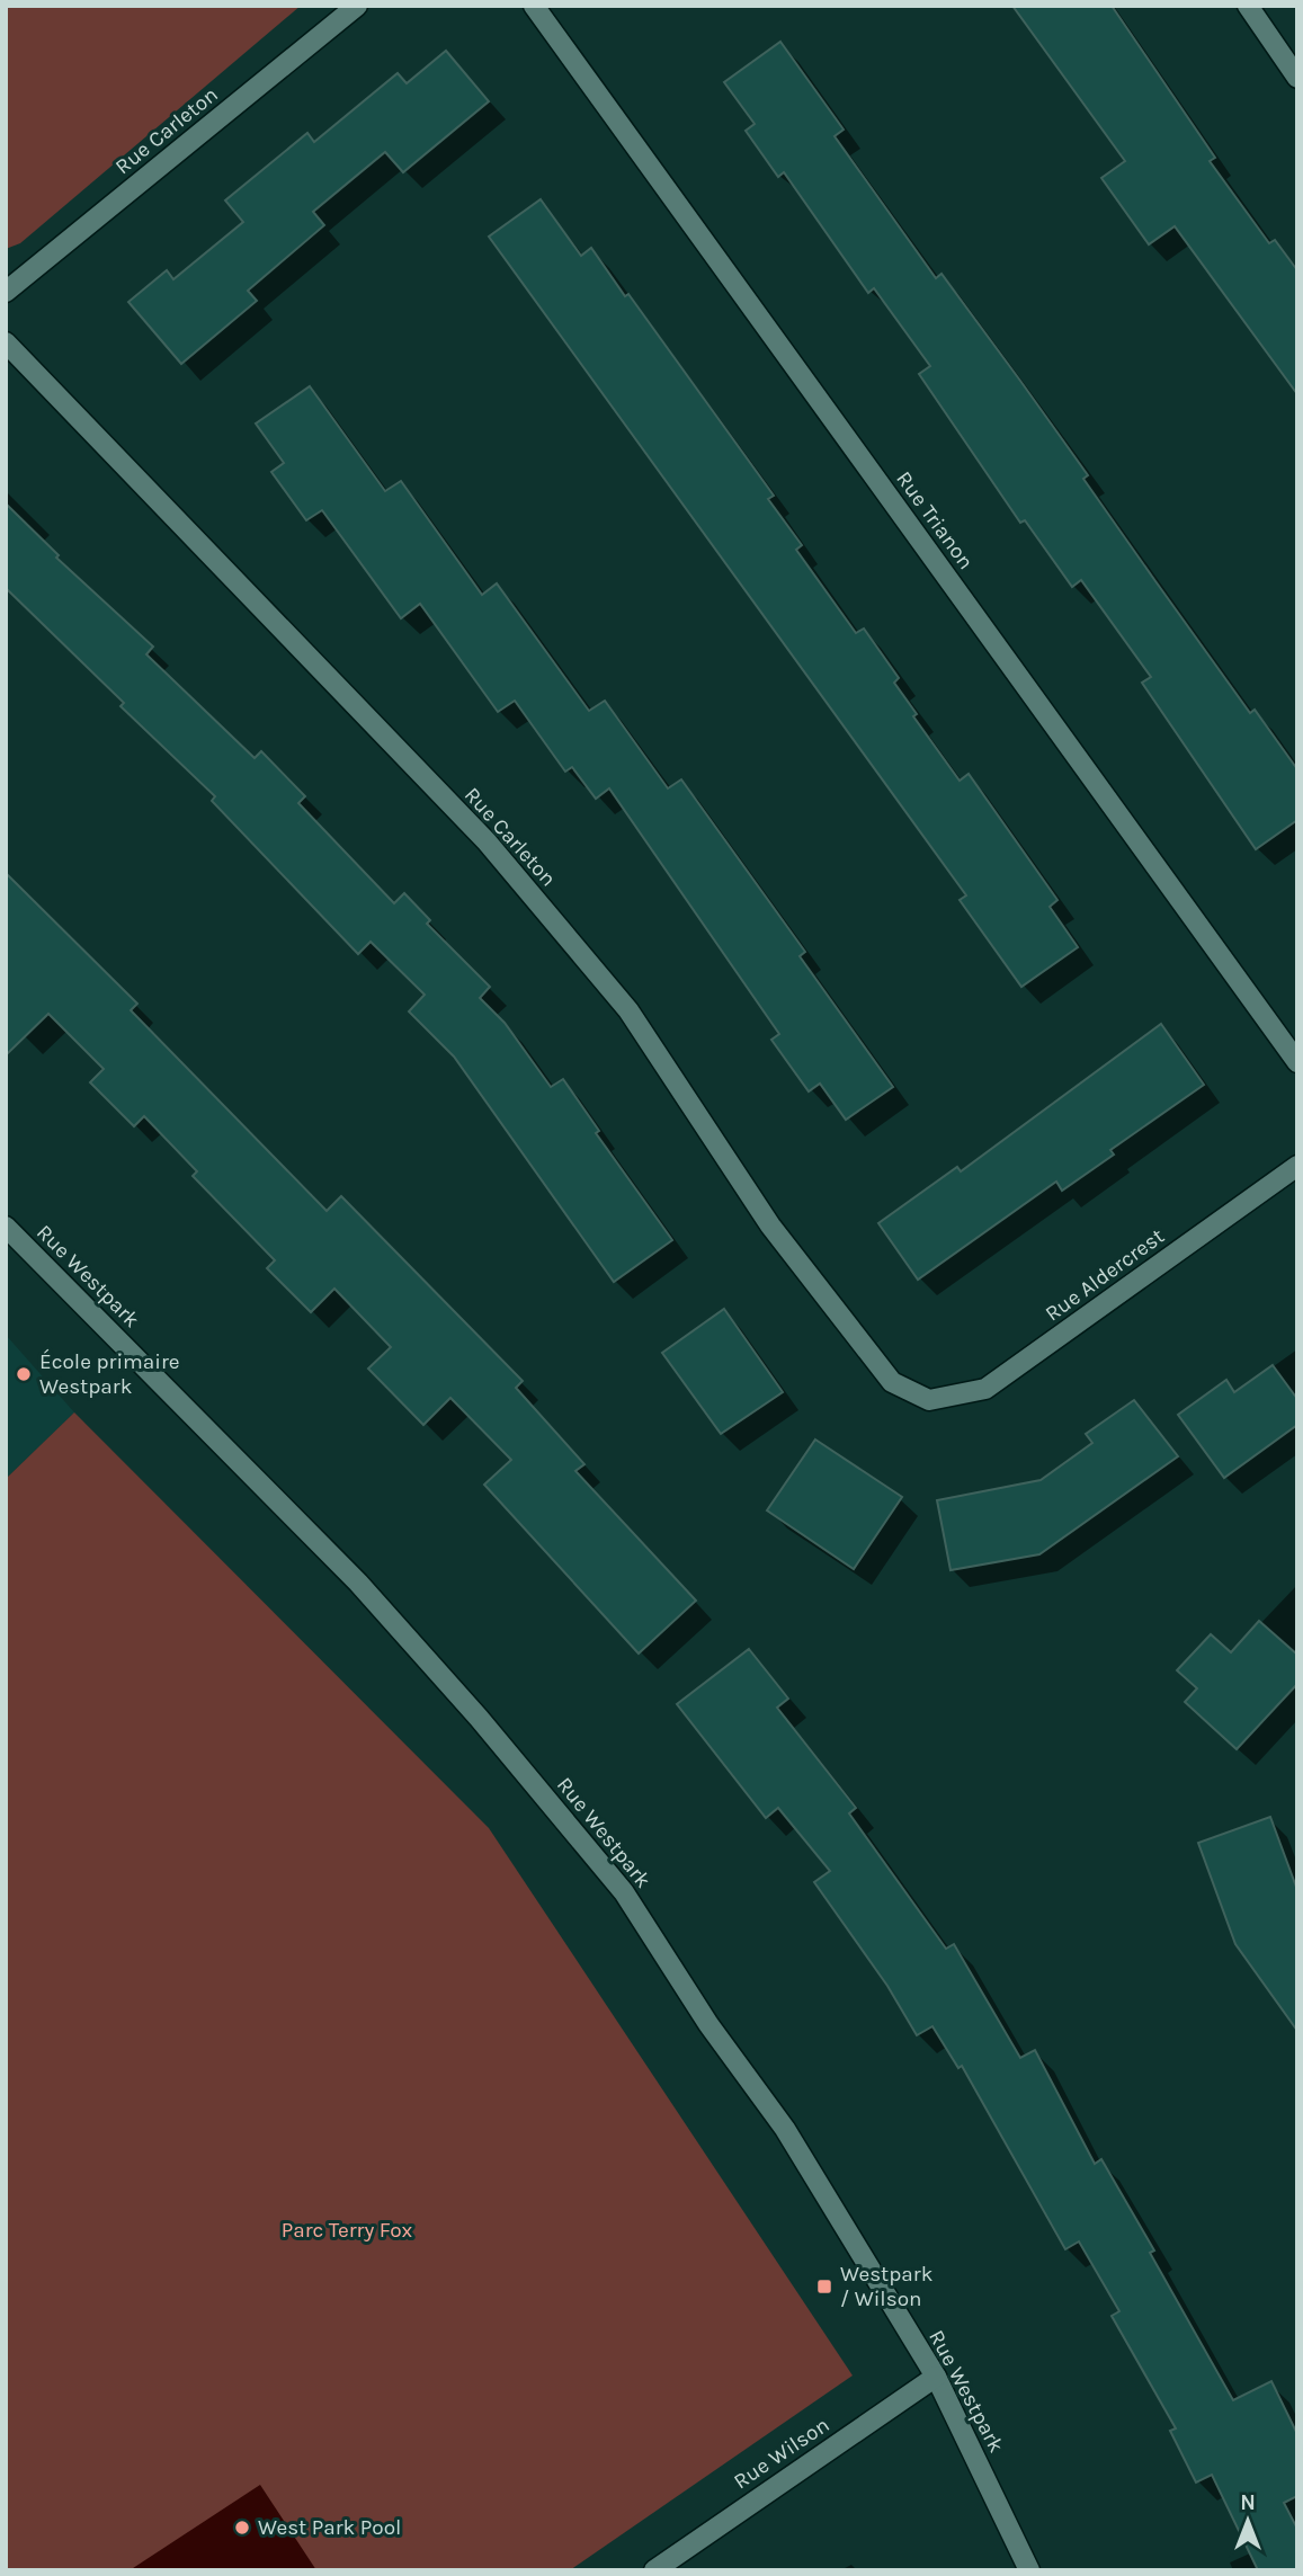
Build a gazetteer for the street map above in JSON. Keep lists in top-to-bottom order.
{
  "streets": {
    "street": [
      "Rue Carleton",
      "Rue Trianon",
      "Rue Aldercrest",
      "Rue Westpark",
      "Rue Wilson"
    ]
  },
  "crossings": [
    ["Rue Carleton", "Rue Aldercrest"],
    ["Rue Westpark", "Rue Wilson"]
  ],
  "parks": ["Parc Terry Fox"],
  "places": {
    "other": ["École primaire Westpark", "West Park Pool"],
    "transit": ["Westpark / Wilson"]
  },
  "north": "top"
}
